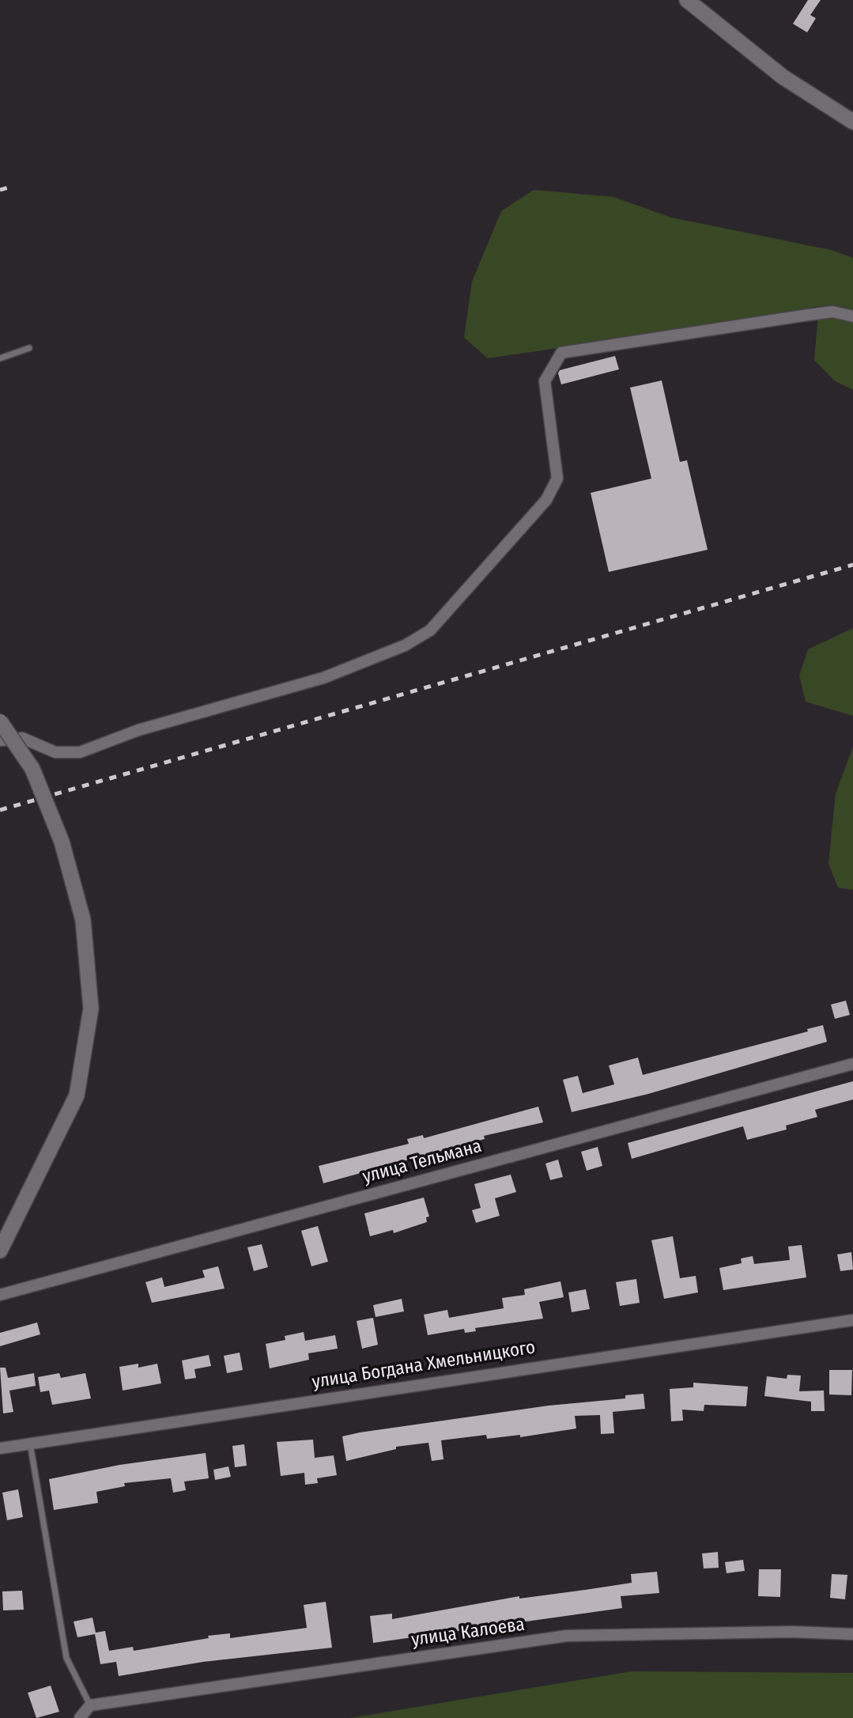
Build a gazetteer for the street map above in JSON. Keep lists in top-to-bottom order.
{
  "streets": {
    "street": ["улица Тельмана", "улица Богдана Хмельницкого", "улица Калоева"]
  }
}
